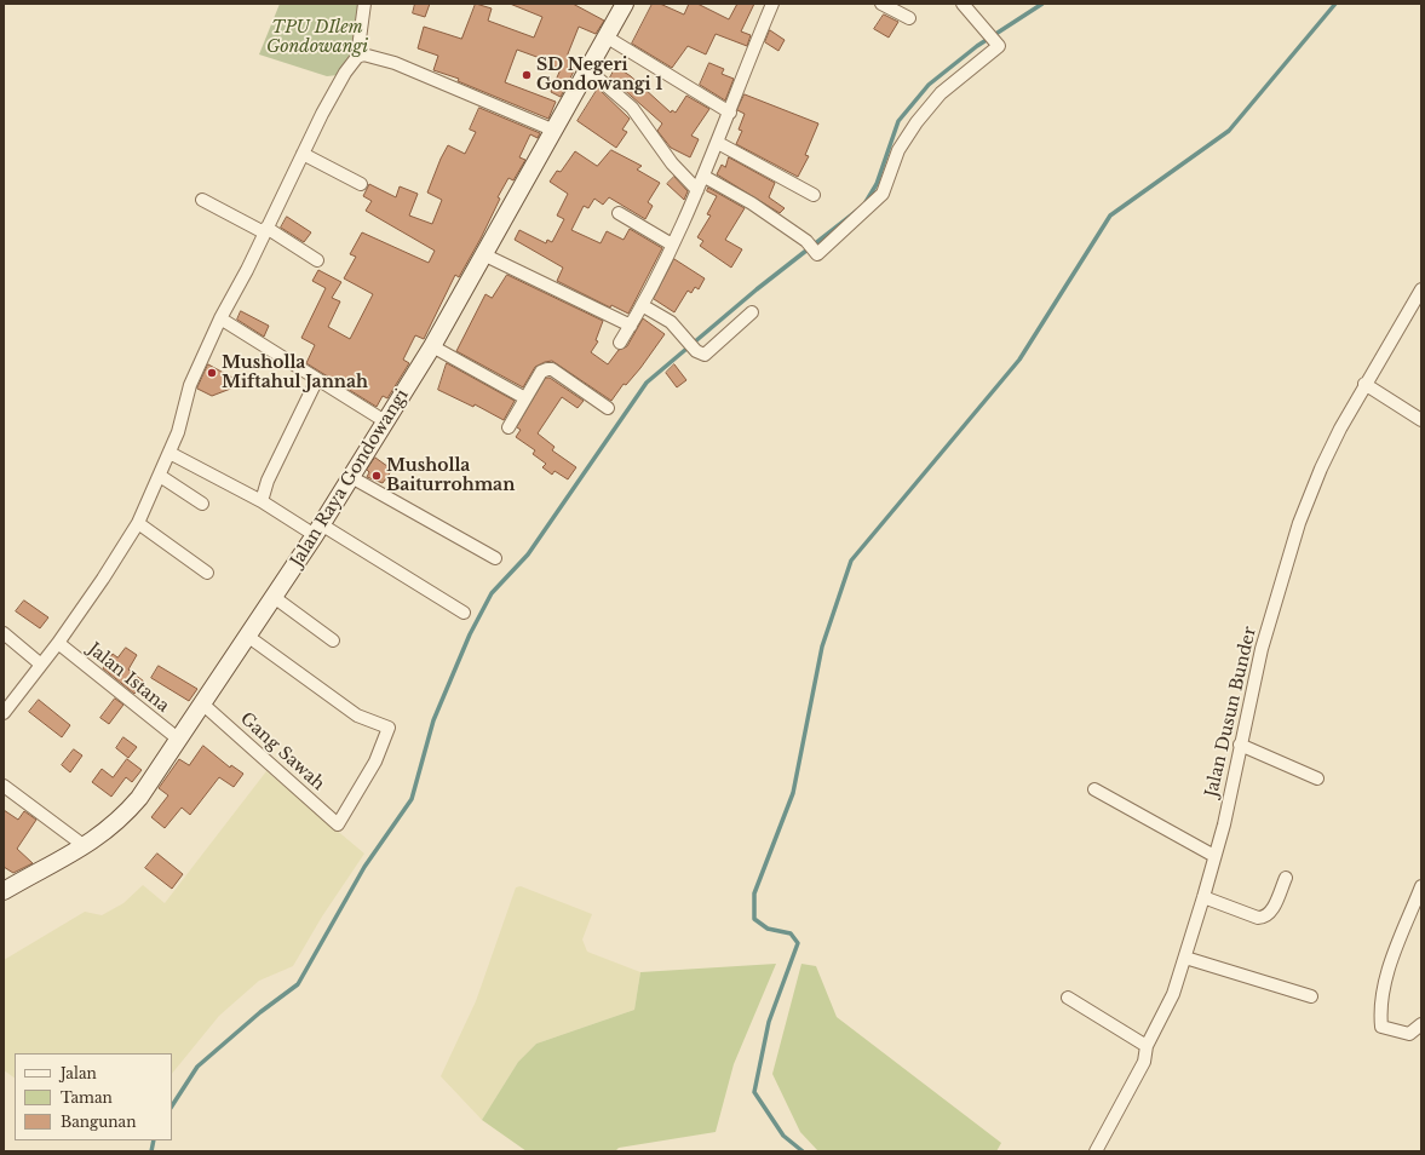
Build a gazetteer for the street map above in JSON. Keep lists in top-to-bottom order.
{
  "streets": {
    "street": [
      "Jalan Raya Gondowangi",
      "Jalan Istana",
      "Jalan Dusun Bunder",
      "Gang Sawah"
    ]
  },
  "crossings": [
    ["Jalan Raya Gondowangi", "Jalan Istana"],
    ["Jalan Raya Gondowangi", "Gang Sawah"]
  ],
  "parks": ["TPU DIlem Gondowangi"],
  "places": ["SD Negeri Gondowangi 1", "Musholla Miftahul Jannah", "Musholla Baiturrohman"],
  "legend": ["Jalan", "Taman", "Bangunan"]
}
